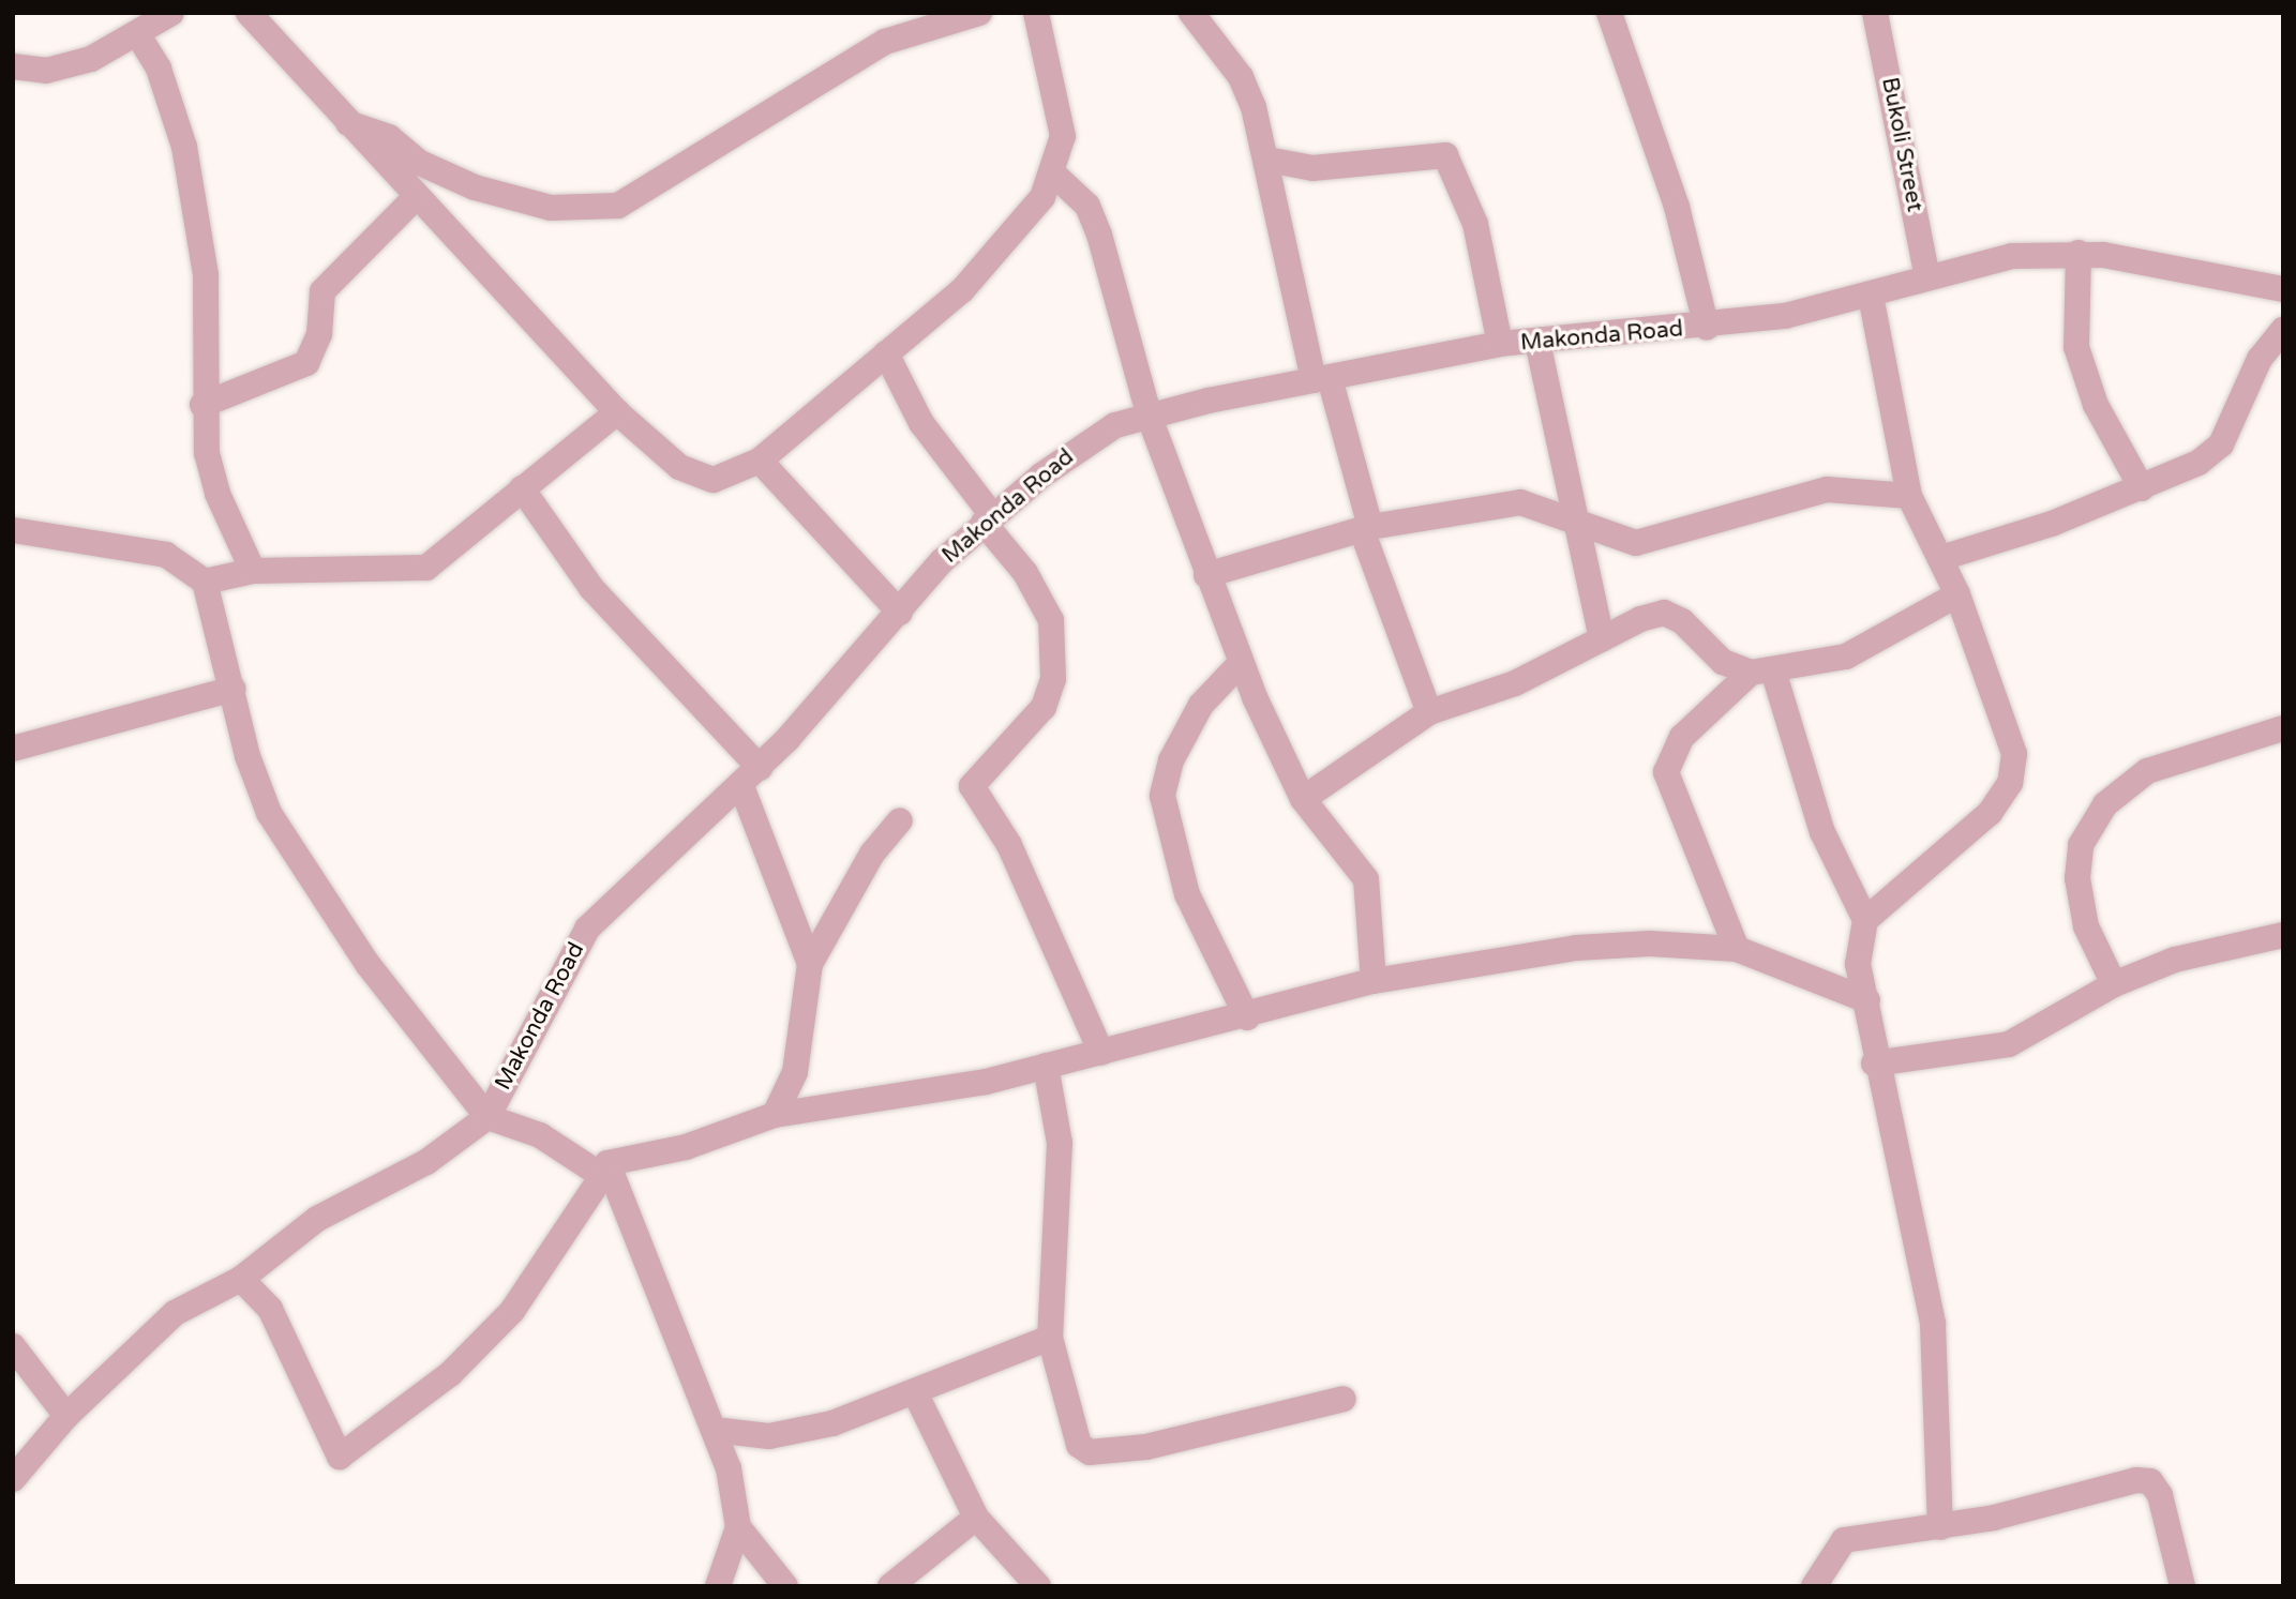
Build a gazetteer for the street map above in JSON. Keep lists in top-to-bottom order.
{
  "streets": {
    "street": ["Bukoli Street", "Makonda Road"]
  },
  "crossings": [
    ["Bukoli Street", "Makonda Road"]
  ]
}
